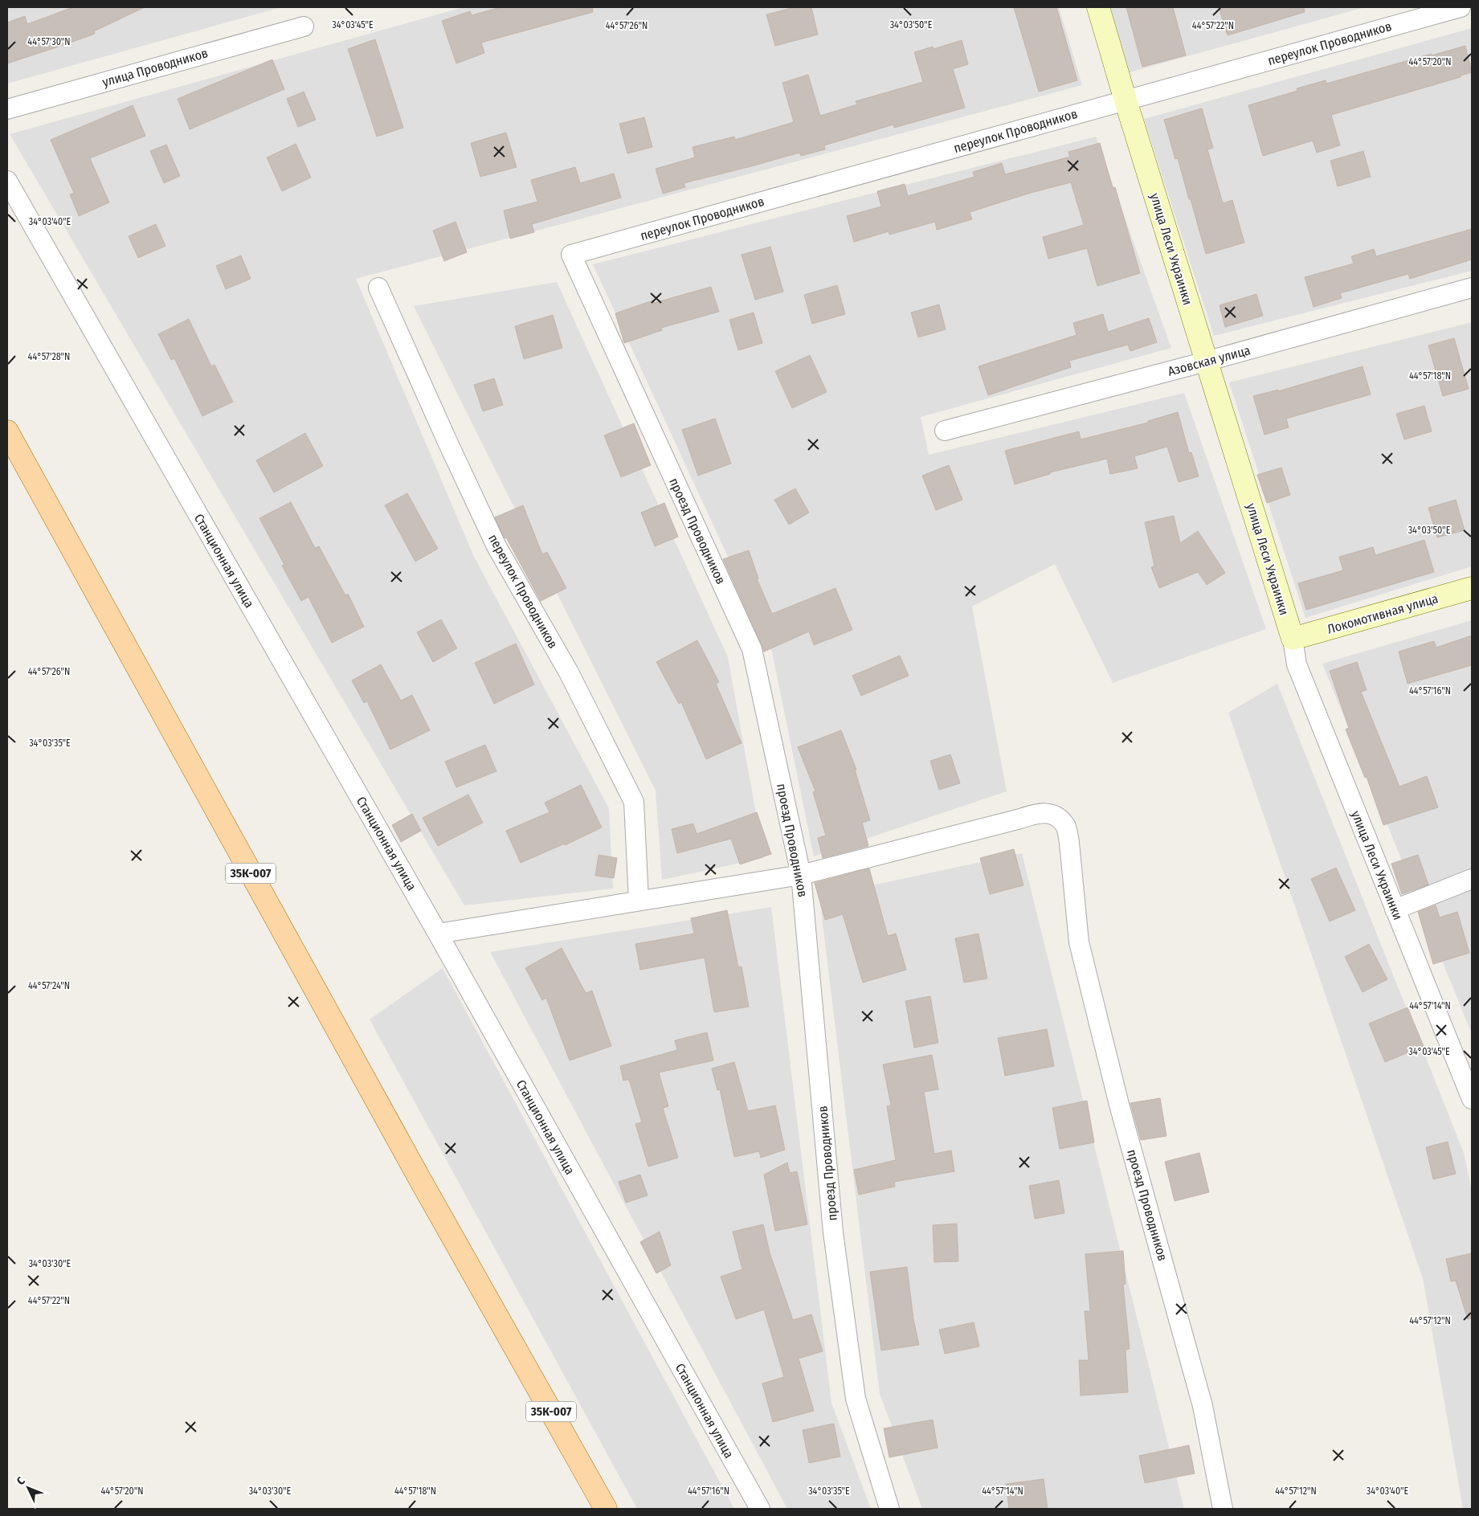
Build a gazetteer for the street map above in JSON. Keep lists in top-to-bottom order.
{
  "streets": {
    "main road": ["улица Леси Украинки", "Локомотивная улица", "35К-007"],
    "street": [
      "переулок Проводников",
      "улица Проводников",
      "Азовская улица",
      "проезд Проводников",
      "Станционная улица"
    ]
  },
  "crossings": [
    ["переулок Проводников", "улица Леси Украинки"],
    ["переулок Проводников", "проезд Проводников"],
    ["улица Леси Украинки", "Азовская улица"],
    ["улица Леси Украинки", "Локомотивная улица"]
  ],
  "north": "top left",
  "coordinates": [
    "34°03'45\"E",
    "34°03'50\"E",
    "44°57'26\"N",
    "44°57'22\"N",
    "44°57'30\"N",
    "44°57'20\"N",
    "34°03'40\"E",
    "44°57'28\"N",
    "44°57'18\"N",
    "44°57'16\"N",
    "34°03'35\"E",
    "44°57'24\"N",
    "44°57'14\"N",
    "34°03'30\"E",
    "44°57'12\"N"
  ]
}
